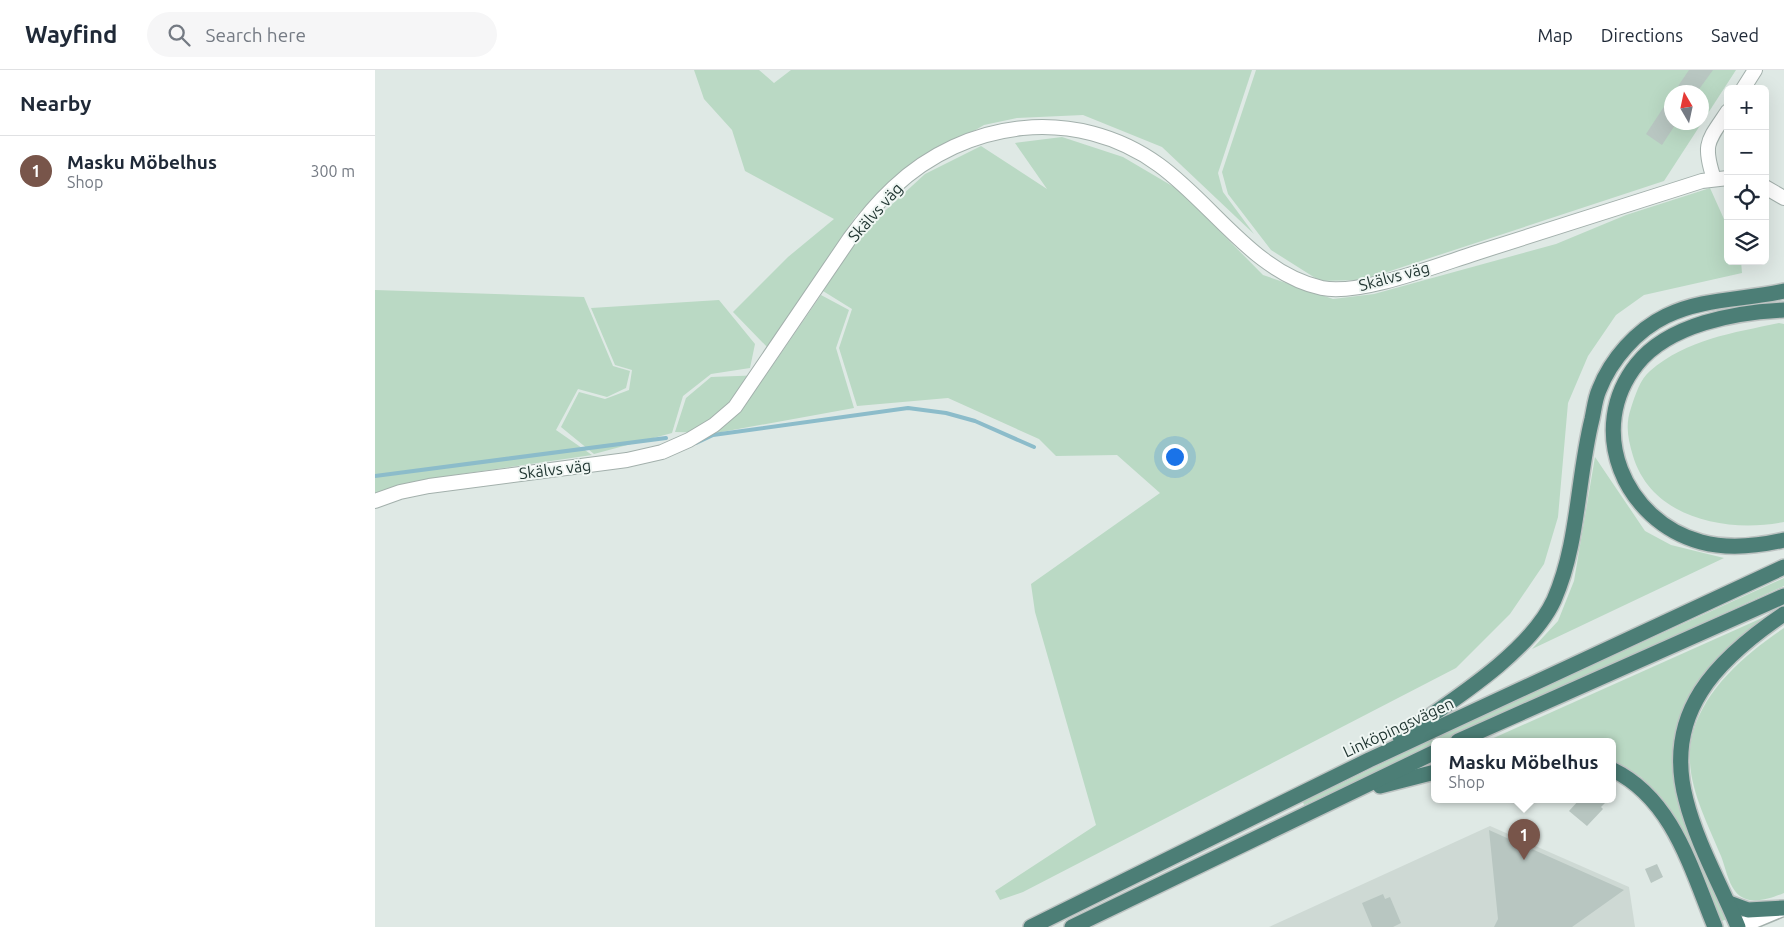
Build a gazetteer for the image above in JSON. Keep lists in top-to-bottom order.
{
  "streets": {
    "highway": ["Linköpingsvägen"],
    "street": ["Skälvs väg"]
  },
  "north": "top",
  "page": {
    "header": "Wayfind",
    "search": "Search here",
    "nav": ["Map", "Directions", "Saved"],
    "heading": "Nearby",
    "map_buttons": ["+", "−"],
    "list": [
      {
        "mark": "1",
        "name": "Masku Möbelhus",
        "note": "Shop",
        "value": "300 m"
      }
    ],
    "popup": ["Masku Möbelhus", "Shop"],
    "pins": "1"
  }
}
